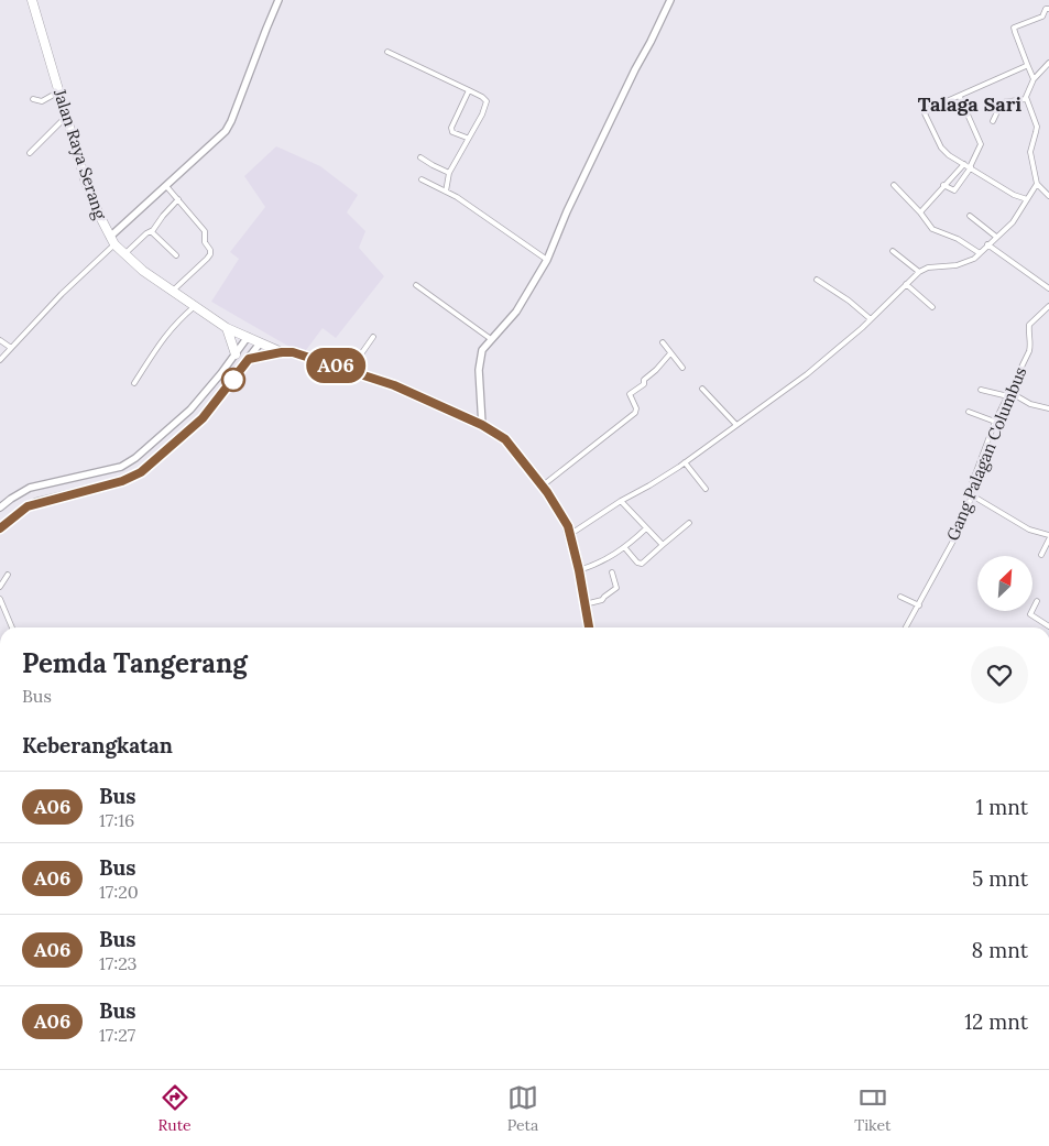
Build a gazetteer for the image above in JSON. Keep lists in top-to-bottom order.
{
  "streets": {
    "highway": ["Jalan Raya Serang"],
    "street": ["Gang Palagan Columbus"]
  },
  "districts": ["Talaga Sari"],
  "lines": ["bus line A06"],
  "north": "top right",
  "page": {
    "on_map": "A06",
    "heading": [
      ["Pemda Tangerang", "Bus"],
      "Keberangkatan"
    ],
    "list": [
      {
        "mark": "A06",
        "name": "Bus",
        "note": "17:16",
        "value": "1 mnt"
      },
      {
        "mark": "A06",
        "name": "Bus",
        "note": "17:20",
        "value": "5 mnt"
      },
      {
        "mark": "A06",
        "name": "Bus",
        "note": "17:23",
        "value": "8 mnt"
      },
      {
        "mark": "A06",
        "name": "Bus",
        "note": "17:27",
        "value": "12 mnt"
      }
    ],
    "tabs": ["Rute", "Peta", "Tiket"]
  }
}
